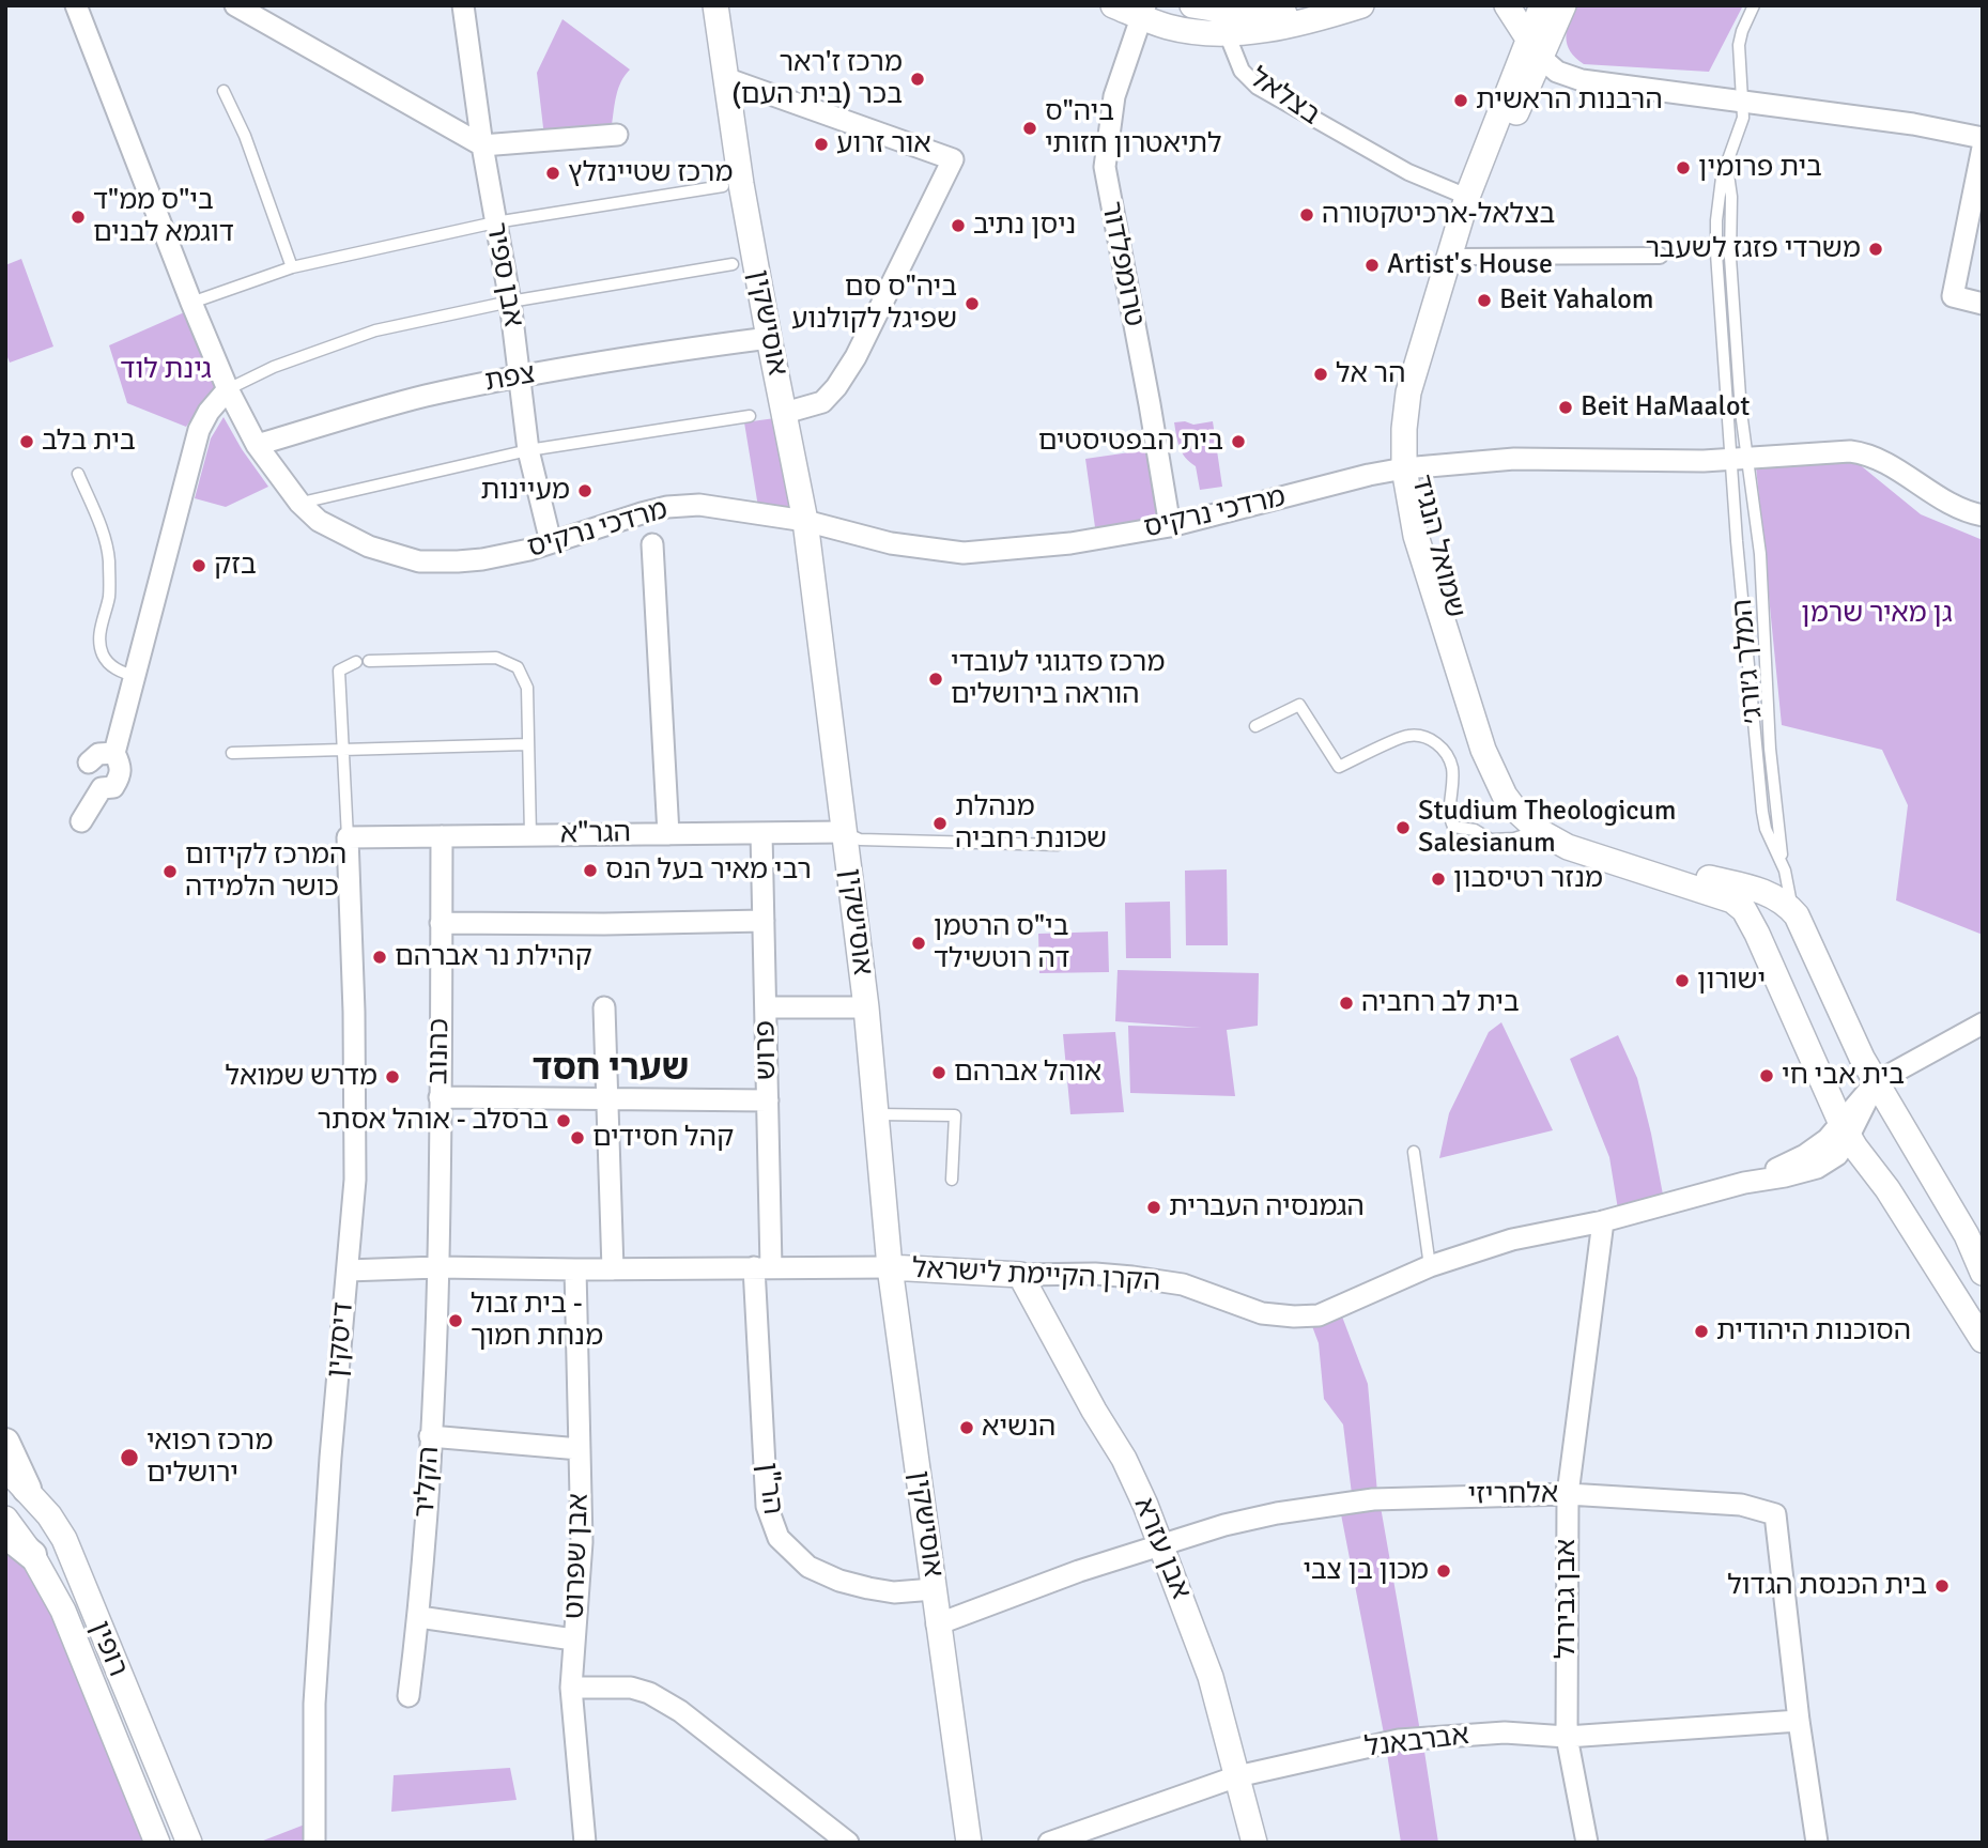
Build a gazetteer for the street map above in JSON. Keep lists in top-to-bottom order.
{
  "streets": {
    "street": [
      "בצלאל",
      "טרומפלדור",
      "אבן ספיר",
      "אוסישקין",
      "צפת",
      "מרדכי נרקיס",
      "שמואל הנגיד",
      "המלך ג׳ורג׳",
      "הגר\"א",
      "פרוש",
      "כהנוב",
      "הקרן הקיימת לישראל",
      "דיסקין",
      "הקליר",
      "הר\"ן",
      "אלחריזי",
      "אבן עזרא",
      "אבן שפרוט",
      "אבן גבירול",
      "רופין",
      "אברבאנל"
    ]
  },
  "crossings": [
    ["בצלאל", "שמואל הנגיד"],
    ["טרומפלדור", "מרדכי נרקיס"],
    ["אבן ספיר", "צפת"],
    ["אבן ספיר", "מרדכי נרקיס"],
    ["אוסישקין", "צפת"],
    ["אוסישקין", "מרדכי נרקיס"],
    ["אוסישקין", "הגר\"א"],
    ["אוסישקין", "הקרן הקיימת לישראל"],
    ["אוסישקין", "הר\"ן"],
    ["אוסישקין", "אלחריזי"],
    ["צפת", "מרדכי נרקיס"],
    ["מרדכי נרקיס", "שמואל הנגיד"],
    ["מרדכי נרקיס", "המלך ג׳ורג׳"],
    ["שמואל הנגיד", "המלך ג׳ורג׳"],
    ["שמואל הנגיד", "הקרן הקיימת לישראל"],
    ["המלך ג׳ורג׳", "הקרן הקיימת לישראל"],
    ["הגר\"א", "פרוש"],
    ["הגר\"א", "כהנוב"],
    ["הגר\"א", "דיסקין"],
    ["פרוש", "הקרן הקיימת לישראל"],
    ["פרוש", "הר\"ן"],
    ["כהנוב", "הקרן הקיימת לישראל"],
    ["כהנוב", "הקליר"],
    ["הקרן הקיימת לישראל", "דיסקין"],
    ["הקרן הקיימת לישראל", "הקליר"],
    ["הקרן הקיימת לישראל", "הר\"ן"],
    ["הקרן הקיימת לישראל", "אבן עזרא"],
    ["הקרן הקיימת לישראל", "אבן שפרוט"],
    ["הקרן הקיימת לישראל", "אבן גבירול"],
    ["אלחריזי", "אבן עזרא"],
    ["אלחריזי", "אבן גבירול"],
    ["אלחריזי", "אברבאנל"],
    ["אבן עזרא", "אברבאנל"],
    ["אבן גבירול", "אברבאנל"]
  ],
  "districts": ["שערי חסד"],
  "parks": ["גינת לוד", "גן מאיר שרמן"],
  "places": [
    "מרכז ז'ראר בכר (בית העם)",
    "הרבנות הראשית",
    "ביה\"ס לתיאטרון חזותי",
    "אור זרוע",
    "בית פרומין",
    "מרכז שטיינזלץ",
    "בצלאל-ארכיטקטורה",
    "בי\"ס ממ\"ד דוגמא לבנים",
    "ניסן נתיב",
    "משרדי פזגז לשעבר",
    "Artist's House",
    "Beit Yahalom",
    "ביה\"ס סם שפיגל לקולנוע",
    "הר אל",
    "Beit HaMaalot",
    "בית בלב",
    "בית הבפטיסטים",
    "מעיינות",
    "בזק",
    "מרכז פדגוגי לעובדי הוראה בירושלים",
    "מנהלת שכונת רחביה",
    "Studium Theologicum Salesianum",
    "רבי מאיר בעל הנס",
    "המרכז לקידום כושר הלמידה",
    "מנזר רטיסבון",
    "בי\"ס הרטמן דה רוטשילד",
    "קהילת נר אברהם",
    "ישורון",
    "בית לב רחביה",
    "אוהל אברהם",
    "בית אבי חי",
    "מדרש שמואל",
    "ברסלב - אוהל אסתר",
    "קהל חסידים",
    "הגמנסיה העברית",
    "בית זבול - מנחת חמוך",
    "הסוכנות היהודית",
    "הנשיא",
    "מרכז רפואי ירושלים",
    "מכון בן צבי",
    "בית הכנסת הגדול"
  ]
}
